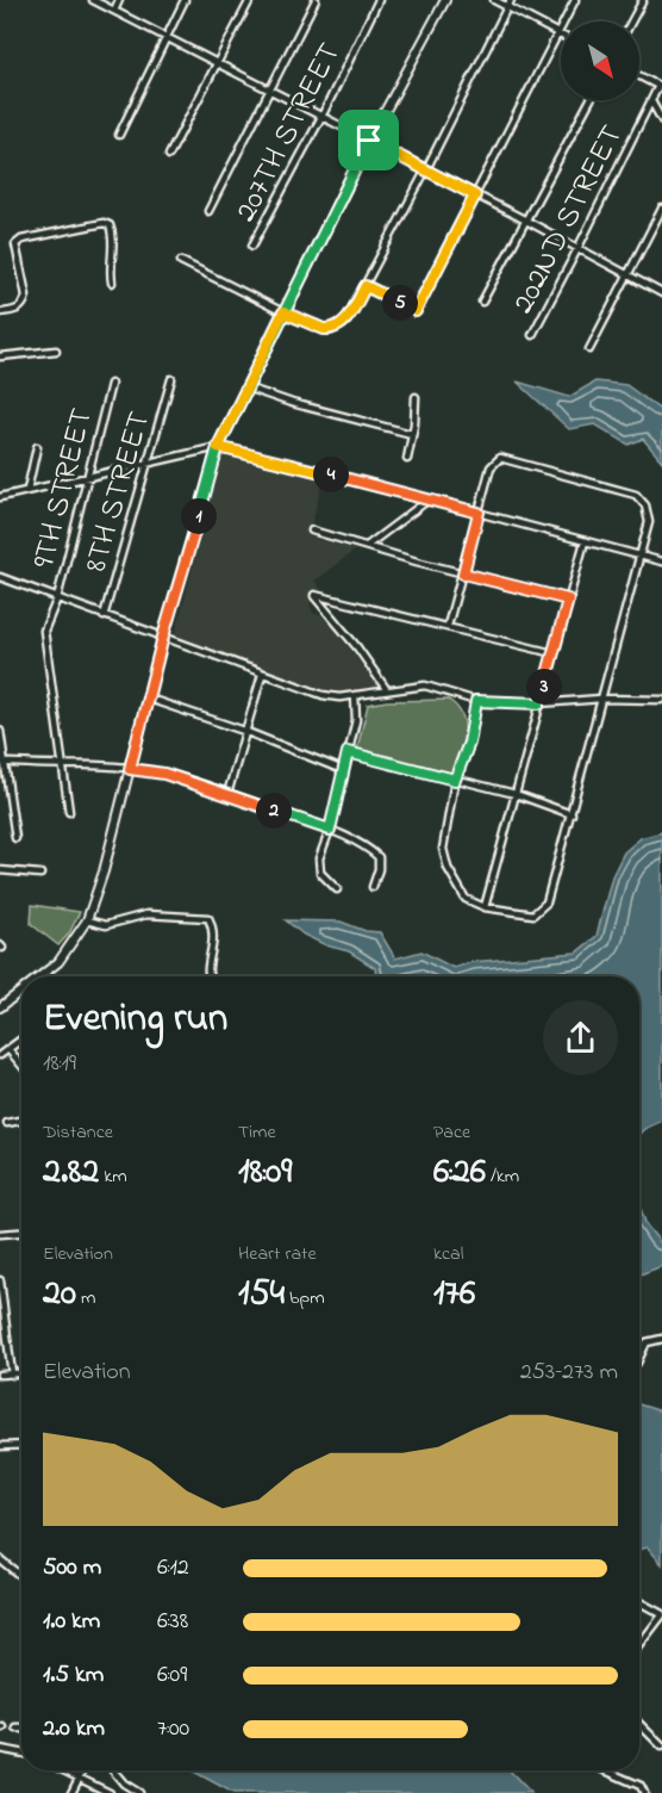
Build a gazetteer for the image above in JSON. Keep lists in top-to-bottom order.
{
  "streets": {
    "street": [
      "207TH STREET",
      "202ND STREET",
      "9TH STREET",
      "8TH STREET"
    ]
  },
  "north": "bottom right",
  "page": {
    "pins": [
      "5",
      "4",
      "1",
      "3",
      "2"
    ],
    "heading": ["Evening run", "18:19"],
    "stats": [
      ["Distance", "2.82 km"],
      ["Time", "18:09"],
      ["Pace", "6:26 /km"],
      ["Elevation", "20 m"],
      ["Heart rate", "154 bpm"],
      ["kcal", "176"]
    ],
    "chart": ["Elevation", "253–273 m"],
    "list": [
      {
        "name": "500 m",
        "note": "6:12"
      },
      {
        "name": "1.0 km",
        "note": "6:38"
      },
      {
        "name": "1.5 km",
        "note": "6:09"
      },
      {
        "name": "2.0 km",
        "note": "7:00"
      }
    ]
  }
}
